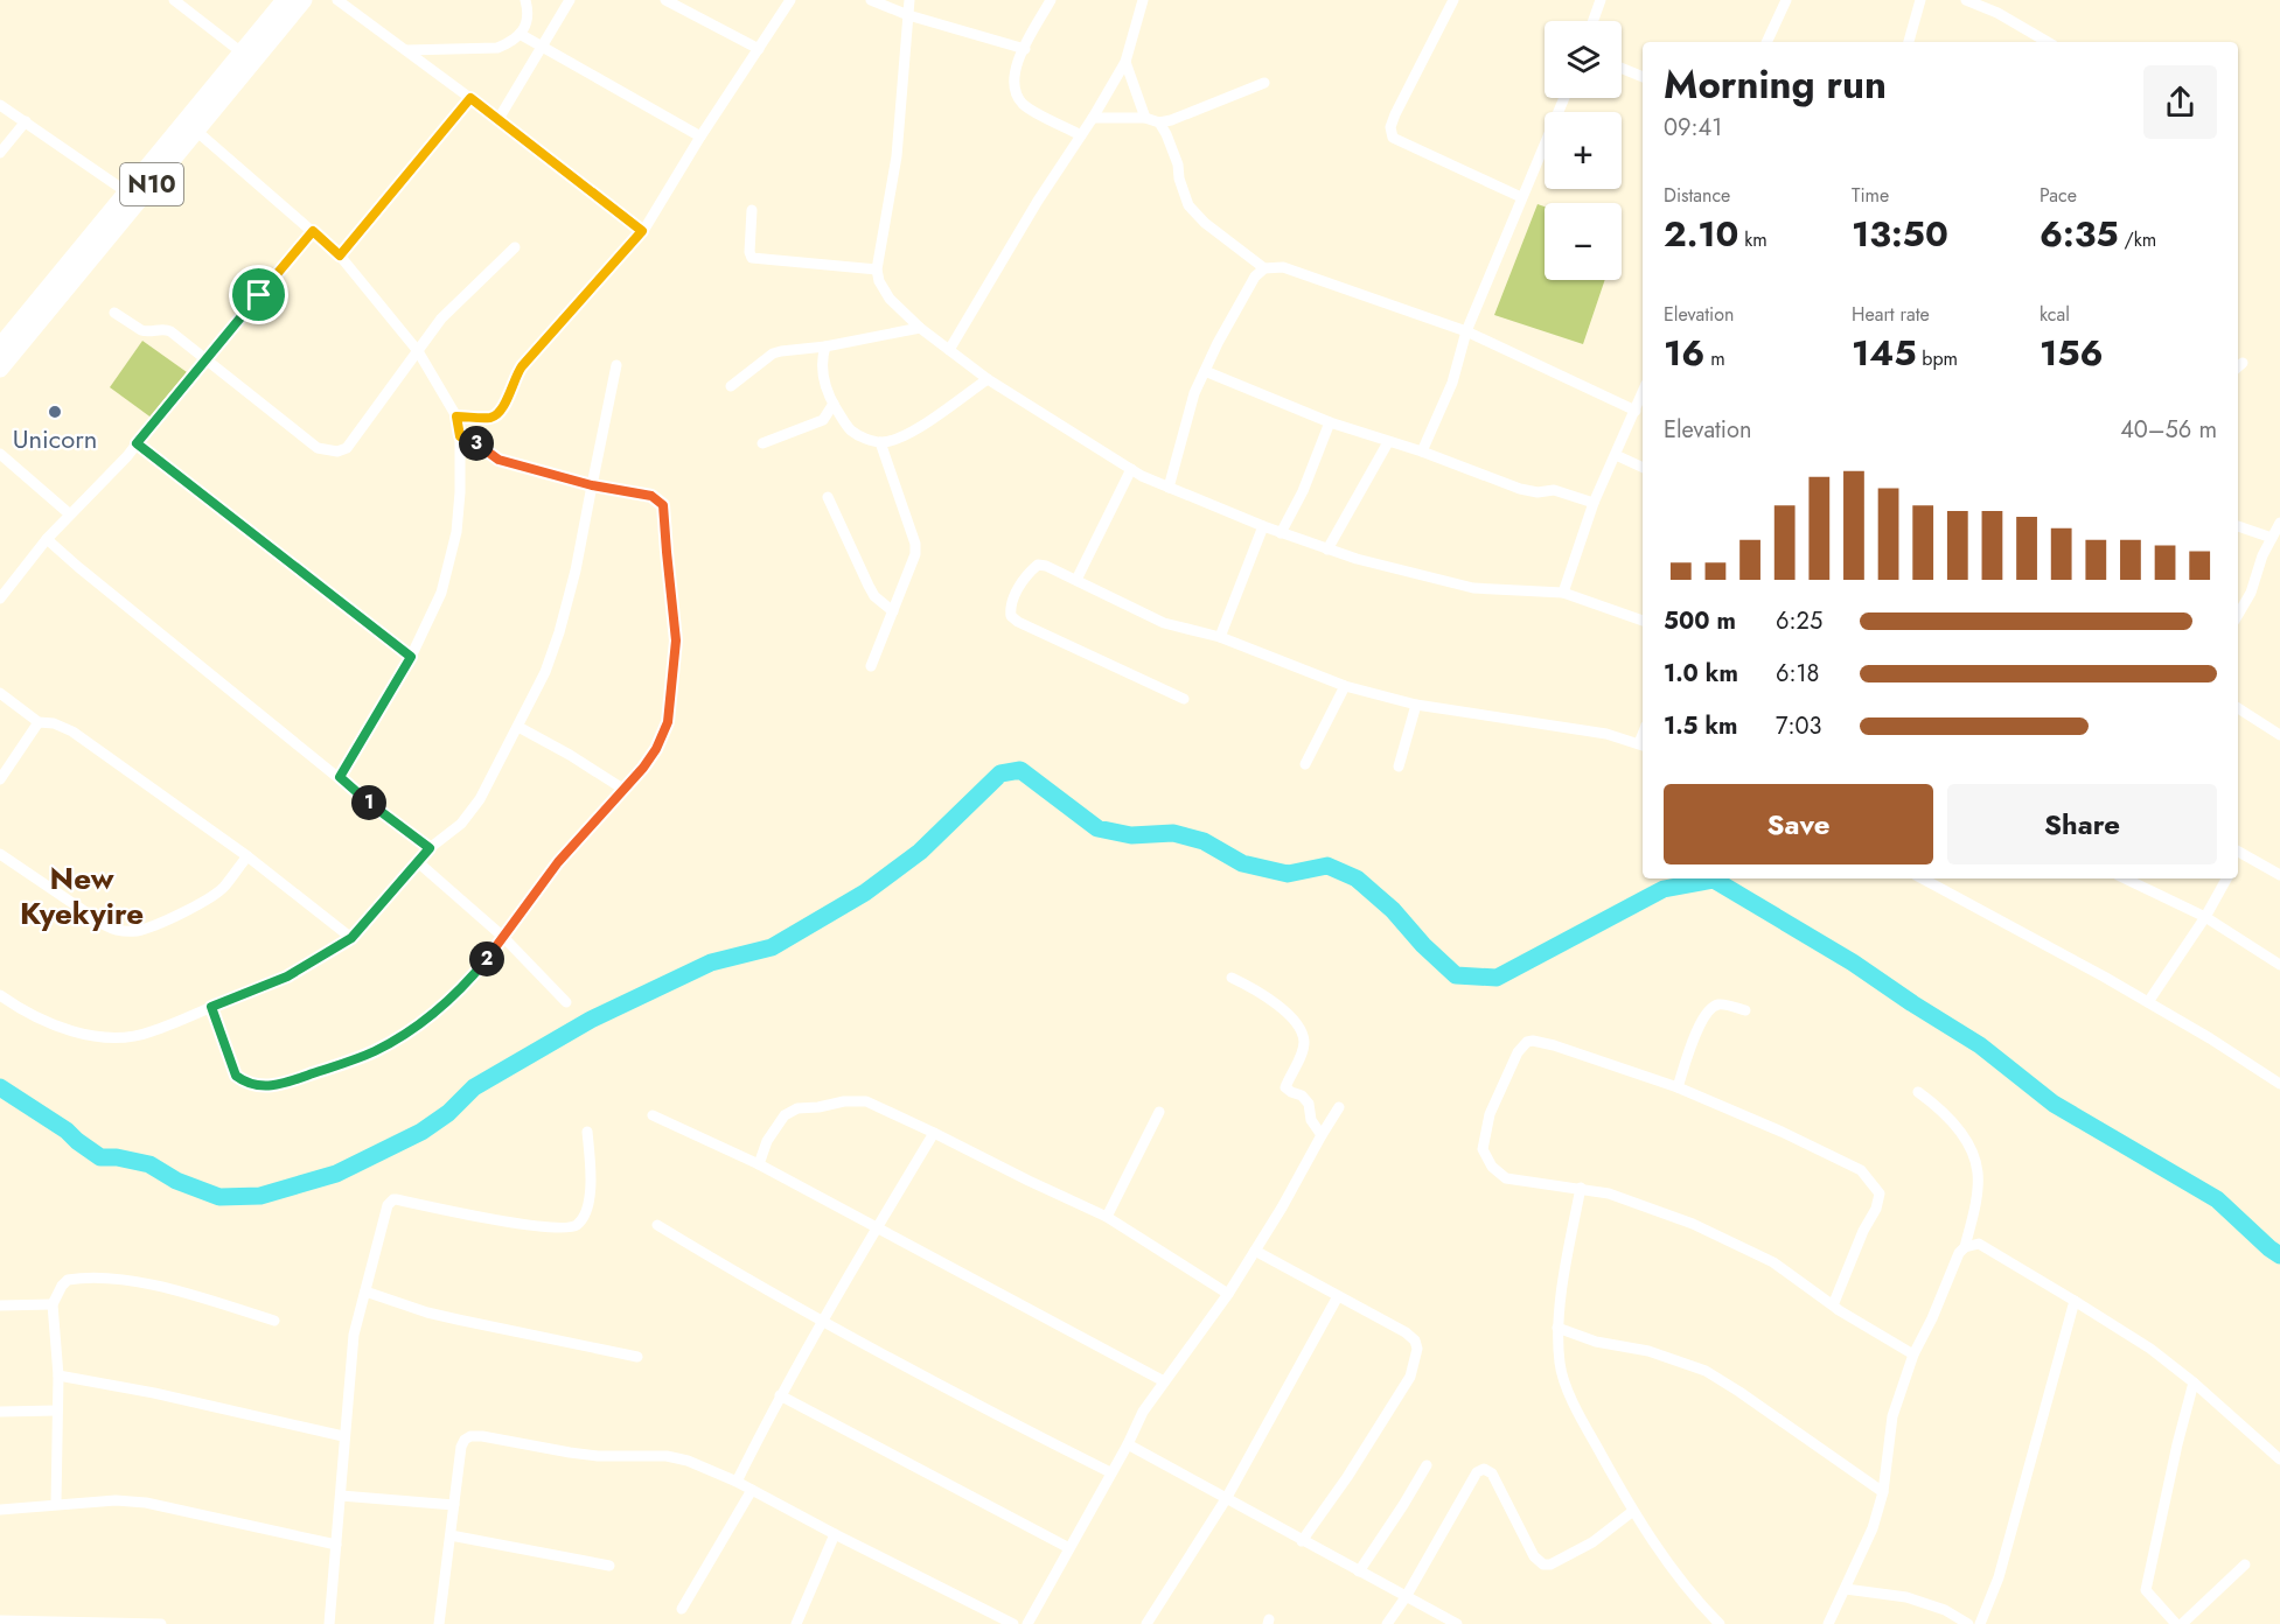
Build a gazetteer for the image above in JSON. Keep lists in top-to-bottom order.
{
  "streets": {
    "highway": ["N10"]
  },
  "districts": ["New Kyekyire"],
  "places": ["Unicorn"],
  "page": {
    "map_buttons": ["+", "−"],
    "heading": ["Morning run", "09:41"],
    "stats": [
      ["Distance", "2.10 km"],
      ["Time", "13:50"],
      ["Pace", "6:35 /km"],
      ["Elevation", "16 m"],
      ["Heart rate", "145 bpm"],
      ["kcal", "156"]
    ],
    "chart": ["Elevation", "40–56 m"],
    "pins": ["3", "1", "2"],
    "list": [
      {
        "name": "500 m",
        "note": "6:25"
      },
      {
        "name": "1.0 km",
        "note": "6:18"
      },
      {
        "name": "1.5 km",
        "note": "7:03"
      }
    ],
    "buttons": ["Save", "Share"]
  }
}
